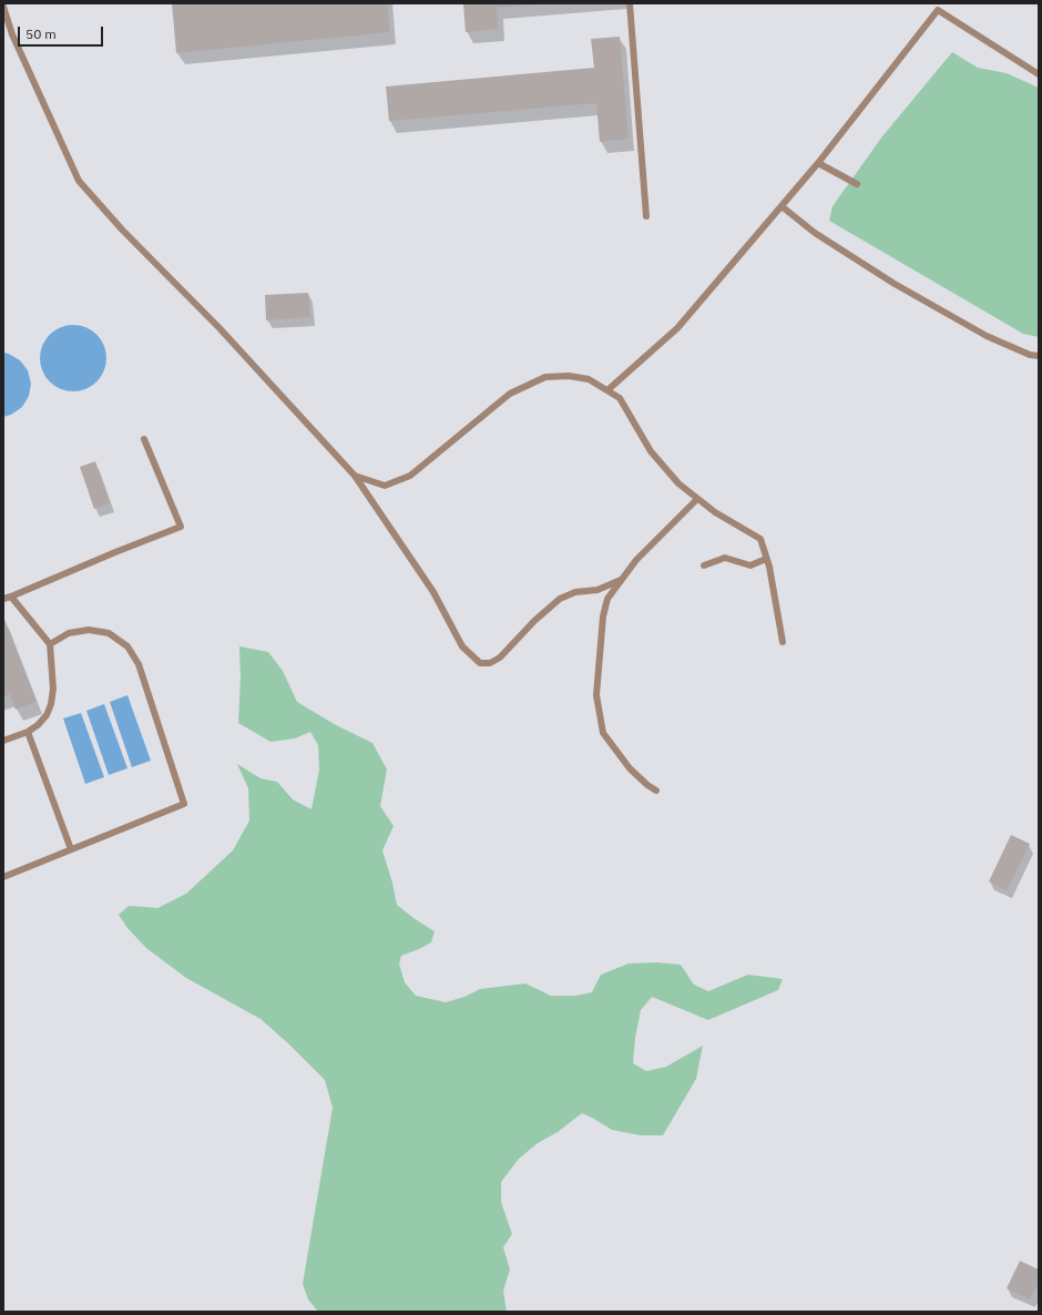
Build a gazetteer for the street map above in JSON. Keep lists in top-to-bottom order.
{
  "scale_bar": "50 m"
}
